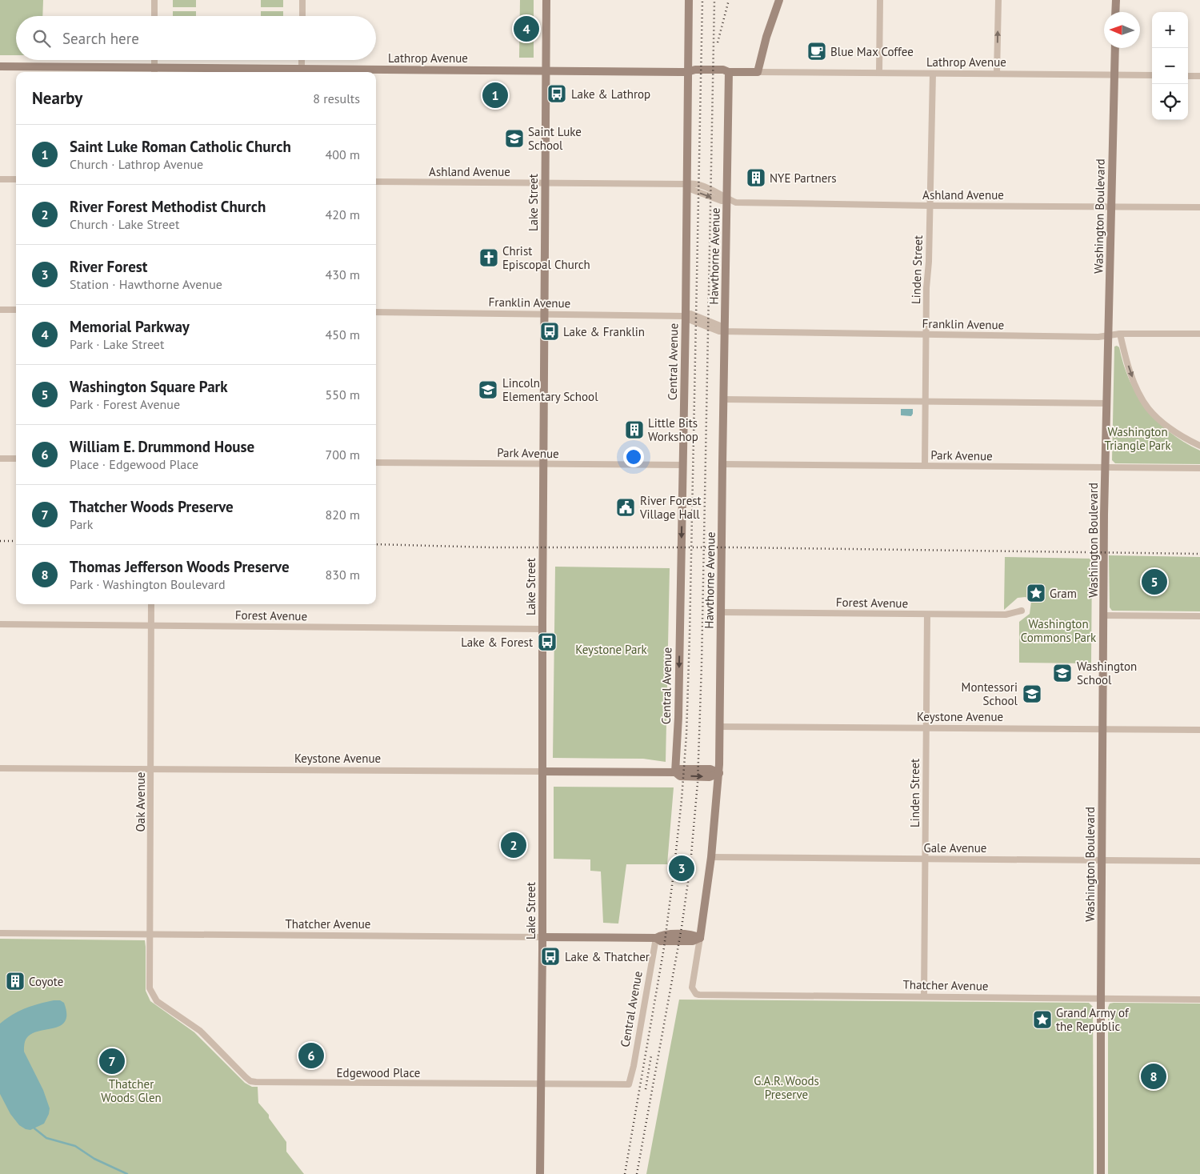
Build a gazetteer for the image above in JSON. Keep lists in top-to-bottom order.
{
  "streets": {
    "street": [
      "Lathrop Avenue",
      "Ashland Avenue",
      "Lake Street",
      "Washington Boulevard",
      "Hawthorne Avenue",
      "Linden Street",
      "Franklin Avenue",
      "Central Avenue",
      "Park Avenue",
      "Forest Avenue",
      "Keystone Avenue",
      "Oak Avenue",
      "Gale Avenue",
      "Thatcher Avenue",
      "Edgewood Place"
    ]
  },
  "crossings": [
    ["Lathrop Avenue", "Lake Street"],
    ["Lathrop Avenue", "Washington Boulevard"],
    ["Lathrop Avenue", "Hawthorne Avenue"],
    ["Lathrop Avenue", "Linden Street"],
    ["Lathrop Avenue", "Central Avenue"],
    ["Ashland Avenue", "Lake Street"],
    ["Ashland Avenue", "Washington Boulevard"],
    ["Ashland Avenue", "Hawthorne Avenue"],
    ["Ashland Avenue", "Linden Street"],
    ["Ashland Avenue", "Central Avenue"],
    ["Lake Street", "Franklin Avenue"],
    ["Lake Street", "Park Avenue"],
    ["Lake Street", "Forest Avenue"],
    ["Lake Street", "Keystone Avenue"],
    ["Lake Street", "Thatcher Avenue"],
    ["Lake Street", "Edgewood Place"],
    ["Washington Boulevard", "Franklin Avenue"],
    ["Washington Boulevard", "Park Avenue"],
    ["Washington Boulevard", "Keystone Avenue"],
    ["Washington Boulevard", "Gale Avenue"],
    ["Washington Boulevard", "Thatcher Avenue"],
    ["Hawthorne Avenue", "Franklin Avenue"],
    ["Hawthorne Avenue", "Park Avenue"],
    ["Hawthorne Avenue", "Forest Avenue"],
    ["Hawthorne Avenue", "Keystone Avenue"],
    ["Hawthorne Avenue", "Gale Avenue"],
    ["Hawthorne Avenue", "Thatcher Avenue"],
    ["Linden Street", "Franklin Avenue"],
    ["Linden Street", "Park Avenue"],
    ["Linden Street", "Forest Avenue"],
    ["Linden Street", "Keystone Avenue"],
    ["Linden Street", "Gale Avenue"],
    ["Linden Street", "Thatcher Avenue"],
    ["Franklin Avenue", "Central Avenue"],
    ["Central Avenue", "Park Avenue"],
    ["Central Avenue", "Keystone Avenue"],
    ["Central Avenue", "Thatcher Avenue"],
    ["Central Avenue", "Edgewood Place"],
    ["Forest Avenue", "Oak Avenue"],
    ["Keystone Avenue", "Oak Avenue"],
    ["Oak Avenue", "Thatcher Avenue"],
    ["Oak Avenue", "Edgewood Place"]
  ],
  "parks": [
    "Washington Triangle Park",
    "Washington Commons Park",
    "Keystone Park",
    "G.A.R. Woods Preserve",
    "Thatcher Woods Glen"
  ],
  "places": {
    "cafe": ["Blue Max Coffee"],
    "bus stop": [
      "Lake & Lathrop",
      "Lake & Franklin",
      "Lake & Forest",
      "Lake & Thatcher"
    ],
    "school or university": [
      "Saint Luke School",
      "Lincoln Elementary School",
      "Washington School",
      "Montessori School"
    ],
    "building": ["NYE Partners", "Little Bits Workshop", "Coyote"],
    "church": ["Christ Episcopal Church"],
    "public building": ["River Forest Village Hall"],
    "place": ["Gram", "Grand Army of the Republic"]
  },
  "north": "left",
  "page": {
    "map_buttons": ["+", "−"],
    "pins": [
      "4",
      "1",
      "5",
      "2",
      "3",
      "6",
      "7",
      "8"
    ],
    "search": "Search here",
    "heading": ["Nearby", "8 results"],
    "list": [
      {
        "mark": "1",
        "name": "Saint Luke Roman Catholic Church",
        "note": "Church · Lathrop Avenue",
        "value": "400 m"
      },
      {
        "mark": "2",
        "name": "River Forest Methodist Church",
        "note": "Church · Lake Street",
        "value": "420 m"
      },
      {
        "mark": "3",
        "name": "River Forest",
        "note": "Station · Hawthorne Avenue",
        "value": "430 m"
      },
      {
        "mark": "4",
        "name": "Memorial Parkway",
        "note": "Park · Lake Street",
        "value": "450 m"
      },
      {
        "mark": "5",
        "name": "Washington Square Park",
        "note": "Park · Forest Avenue",
        "value": "550 m"
      },
      {
        "mark": "6",
        "name": "William E. Drummond House",
        "note": "Place · Edgewood Place",
        "value": "700 m"
      },
      {
        "mark": "7",
        "name": "Thatcher Woods Preserve",
        "note": "Park",
        "value": "820 m"
      },
      {
        "mark": "8",
        "name": "Thomas Jefferson Woods Preserve",
        "note": "Park · Washington Boulevard",
        "value": "830 m"
      }
    ]
  }
}
